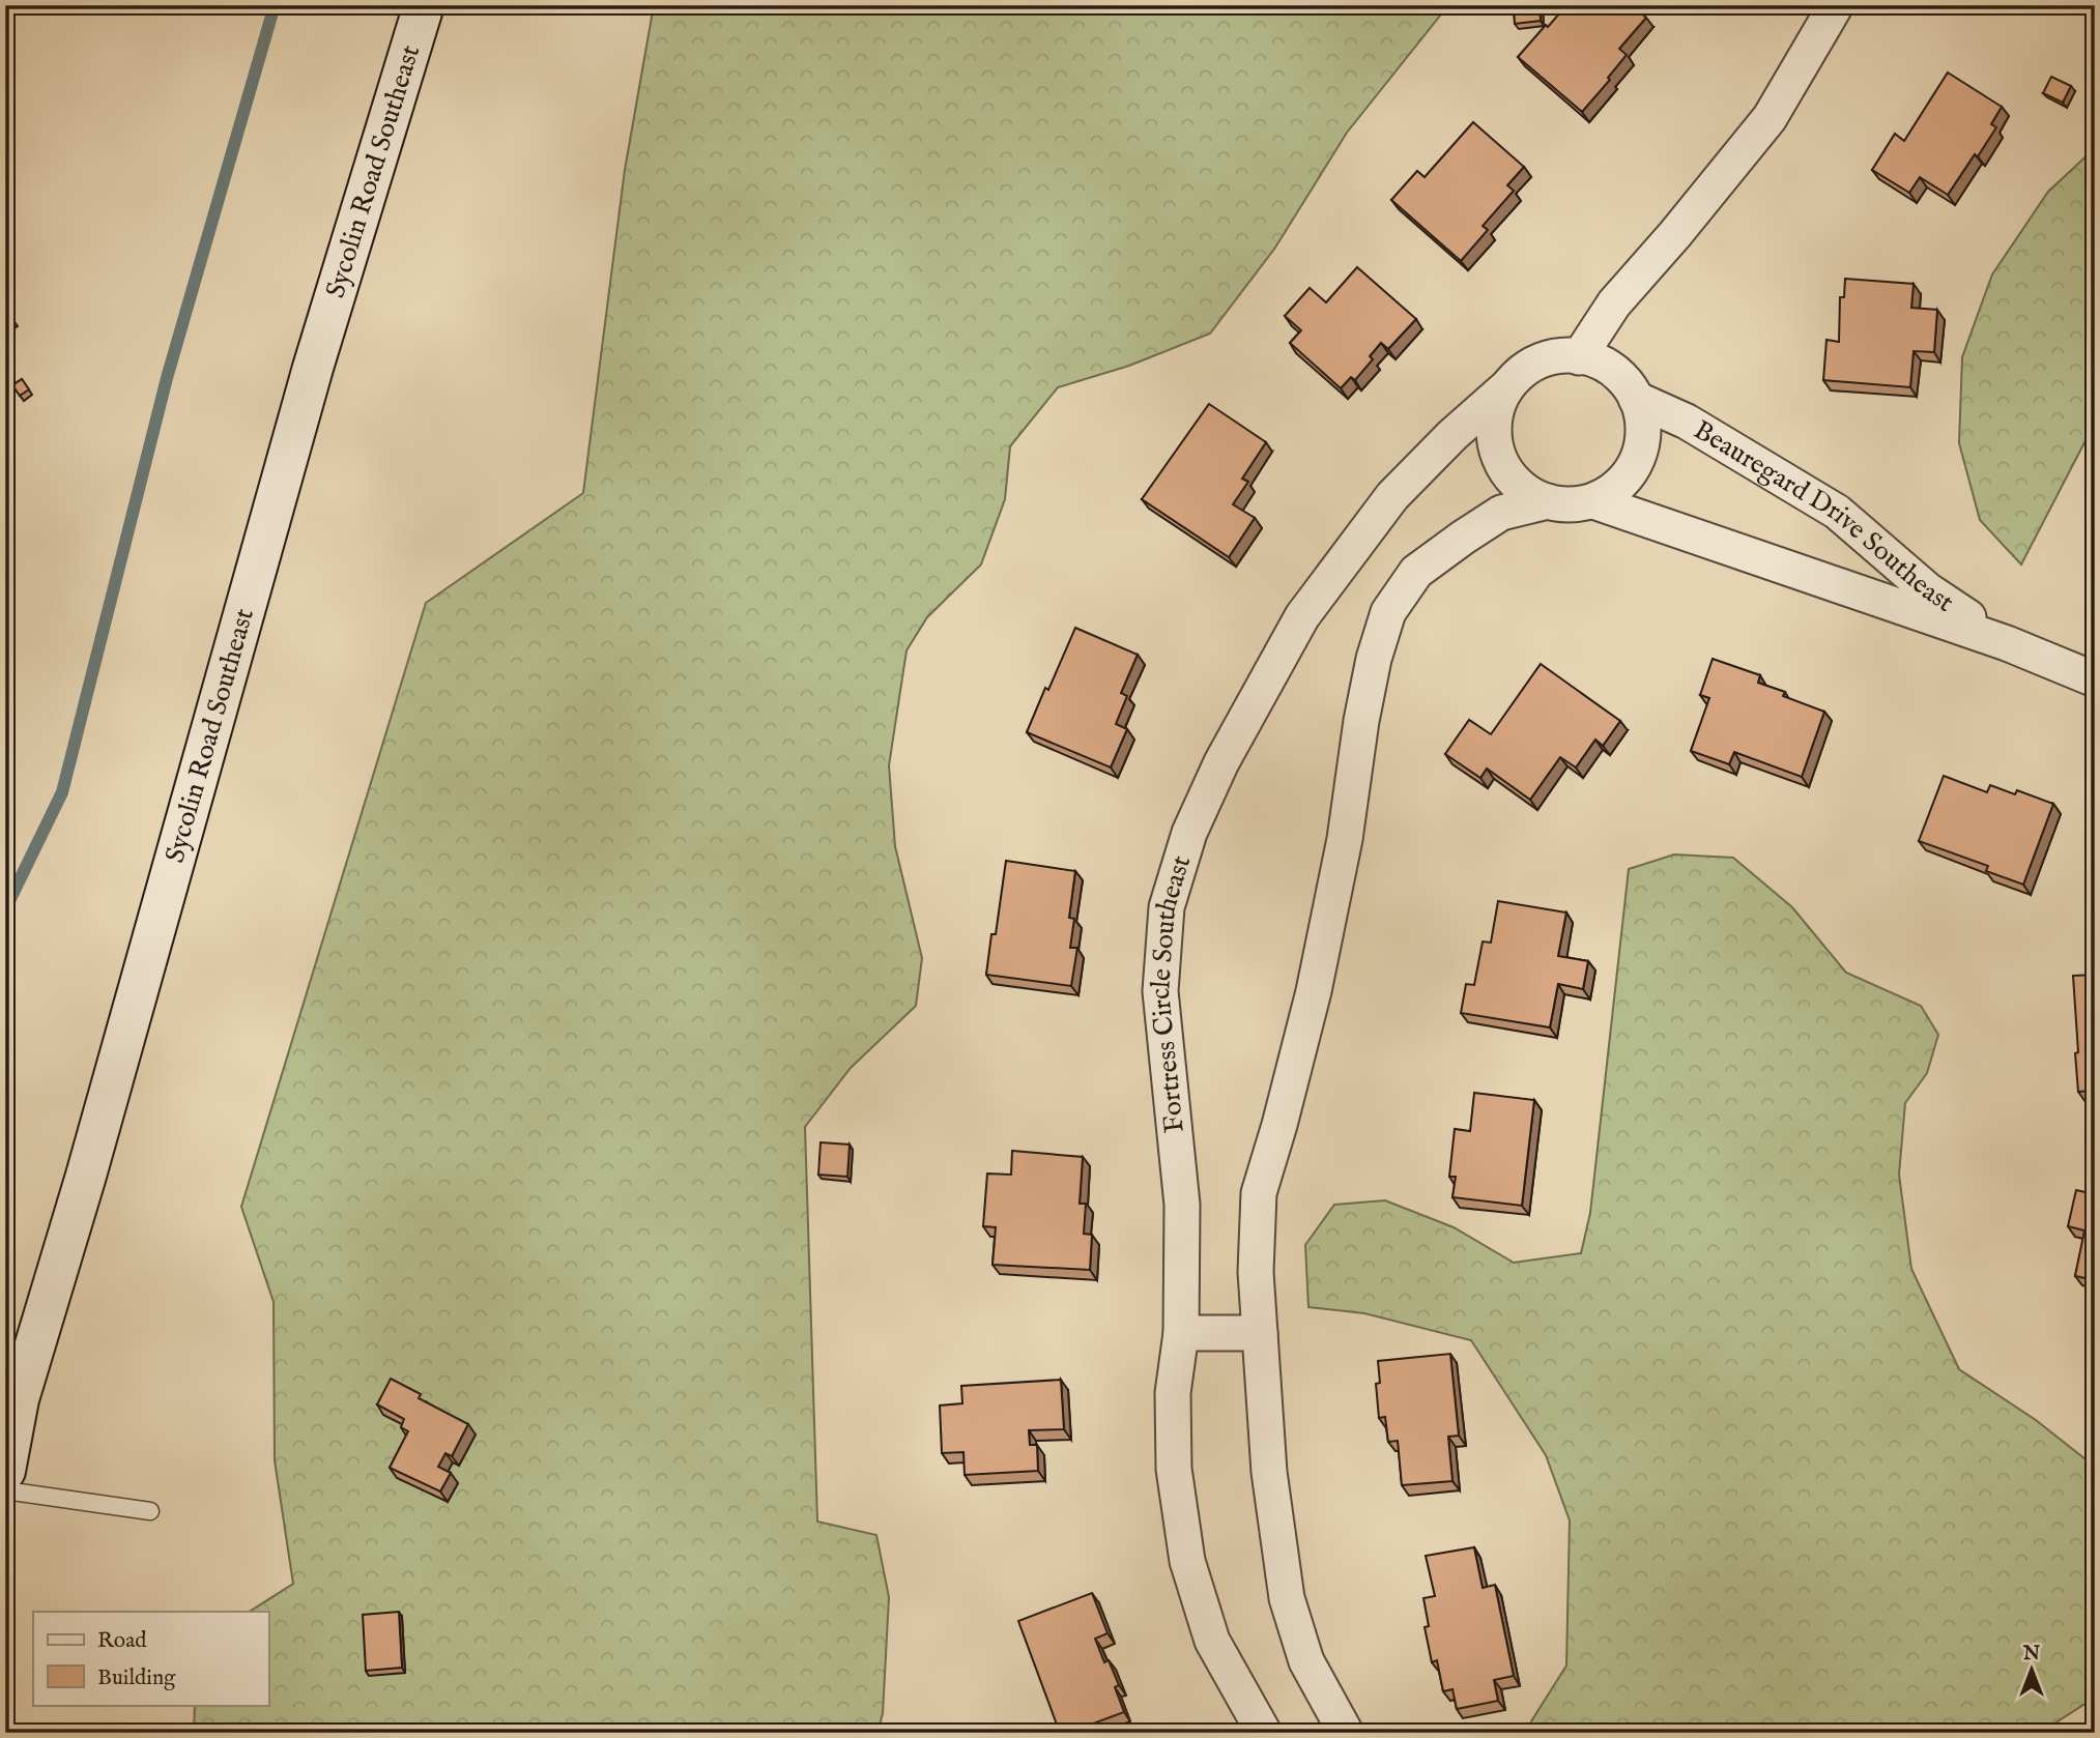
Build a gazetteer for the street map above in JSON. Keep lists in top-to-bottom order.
{
  "streets": {
    "main road": ["Sycolin Road Southeast"],
    "street": ["Beauregard Drive Southeast", "Fortress Circle Southeast"]
  },
  "crossings": [
    ["Beauregard Drive Southeast", "Fortress Circle Southeast"]
  ],
  "legend": ["Road", "Building"],
  "north": "top"
}
